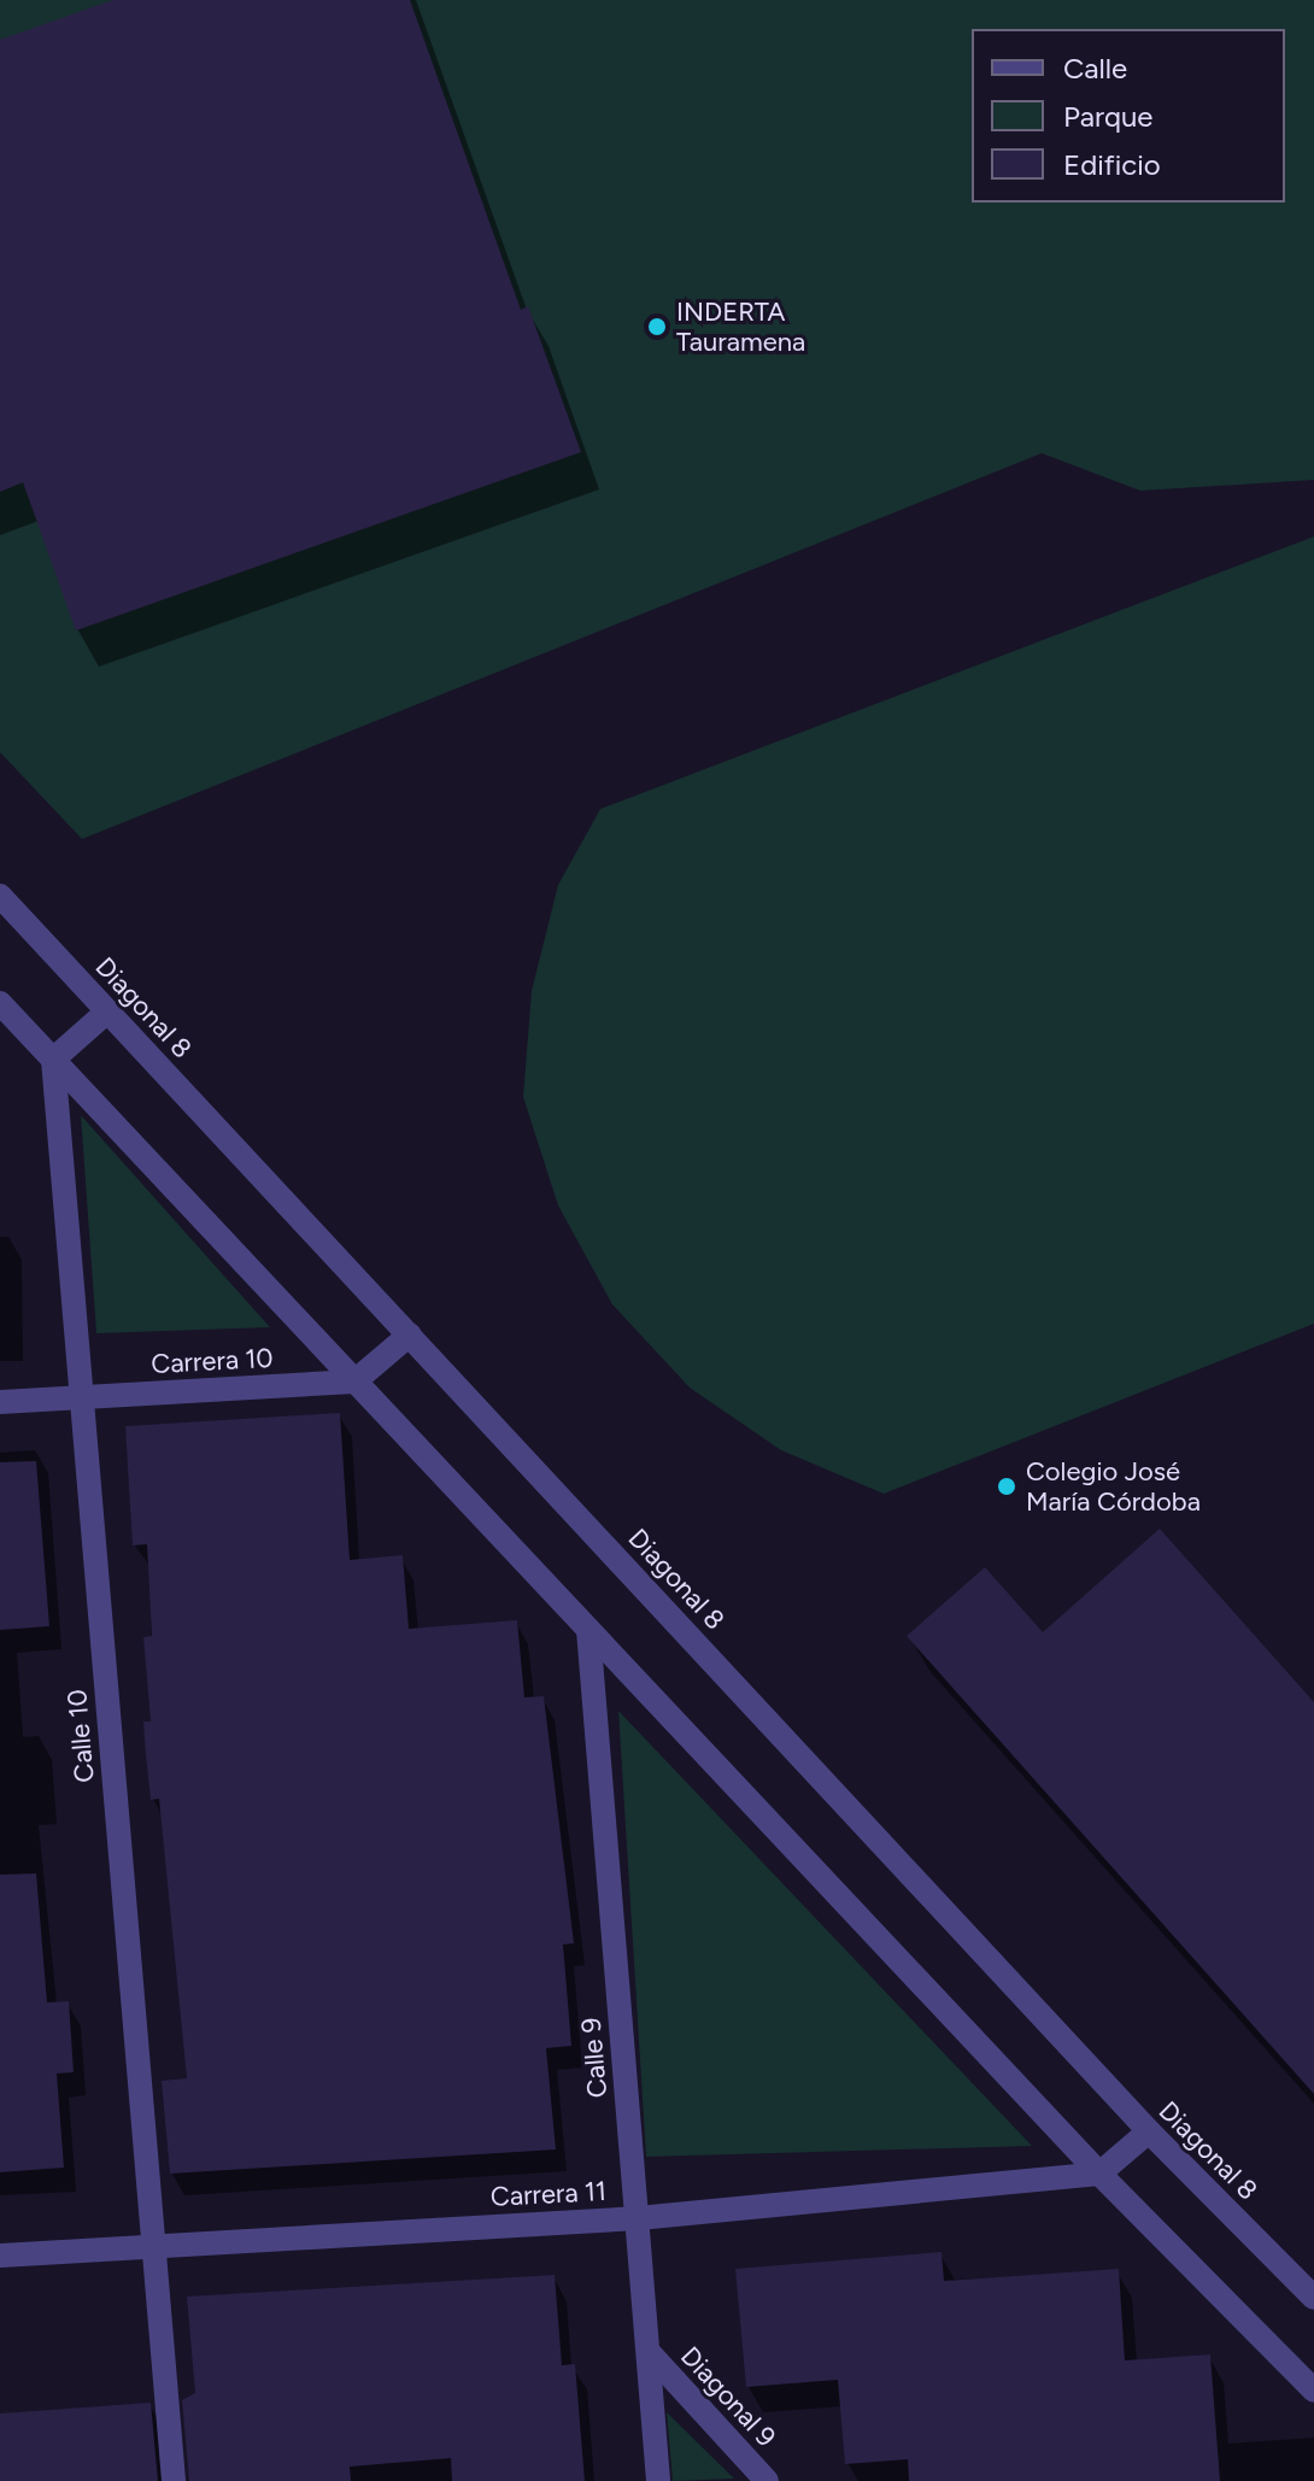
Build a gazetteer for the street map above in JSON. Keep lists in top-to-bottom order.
{
  "streets": {
    "street": [
      "Diagonal 8",
      "Carrera 10",
      "Calle 10",
      "Calle 9",
      "Carrera 11",
      "Diagonal 9"
    ]
  },
  "crossings": [
    ["Carrera 10", "Calle 10"],
    ["Calle 10", "Carrera 11"],
    ["Calle 9", "Carrera 11"],
    ["Calle 9", "Diagonal 9"]
  ],
  "places": ["INDERTA Tauramena", "Colegio José María Córdoba"],
  "legend": ["Calle", "Parque", "Edificio"]
}
